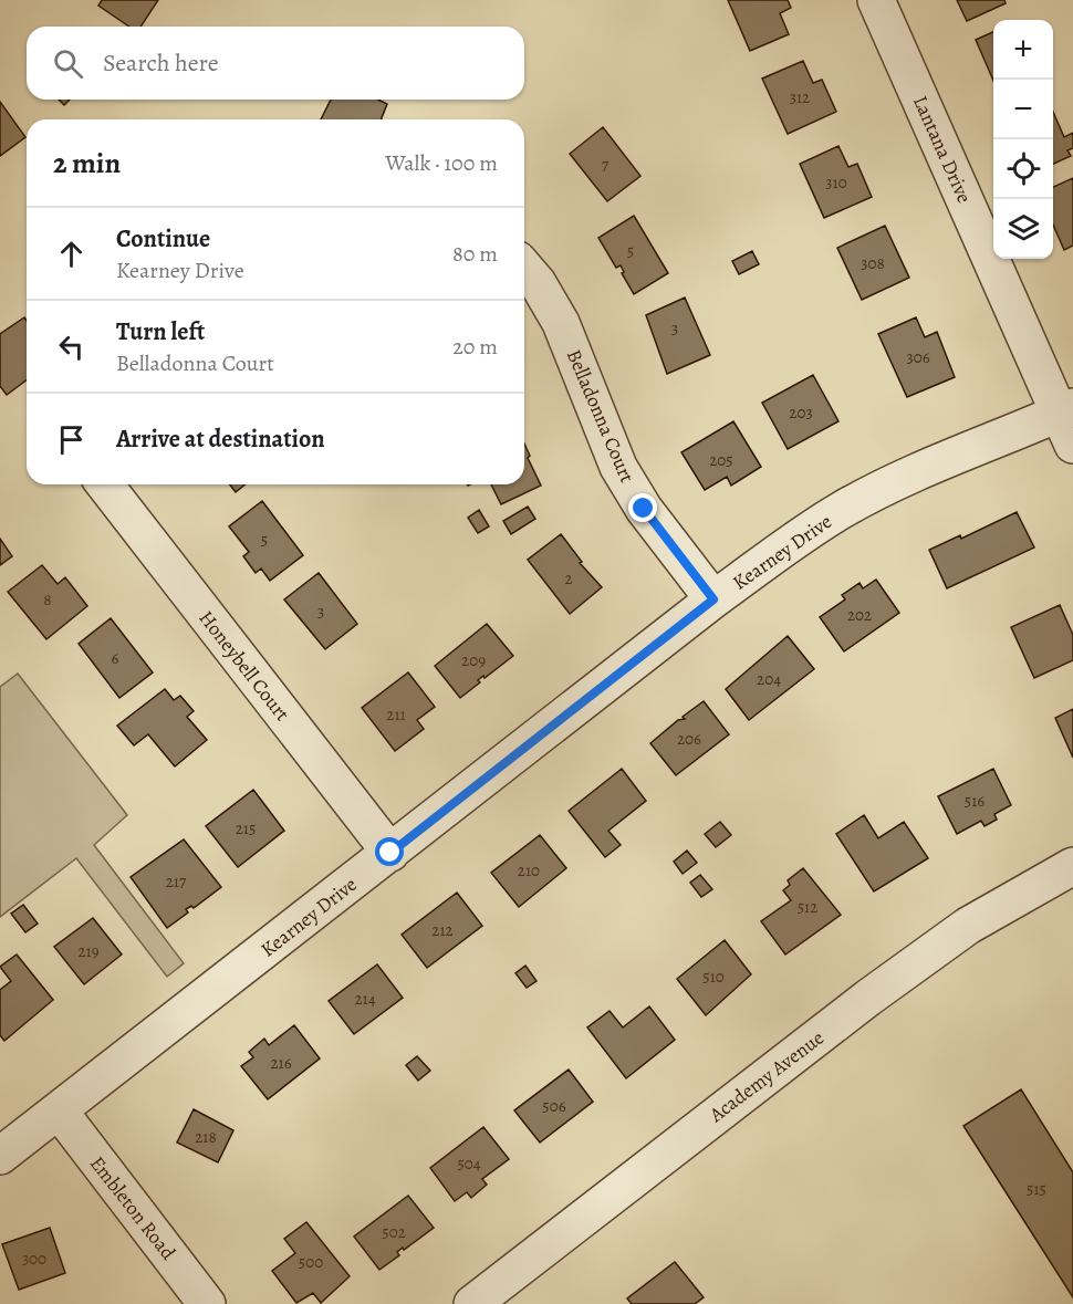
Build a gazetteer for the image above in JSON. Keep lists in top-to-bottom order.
{
  "streets": {
    "street": [
      "Lantana Drive",
      "Belladonna Court",
      "Kearney Drive",
      "Honeybell Court",
      "Academy Avenue",
      "Embleton Road"
    ]
  },
  "crossings": [
    ["Lantana Drive", "Kearney Drive"],
    ["Belladonna Court", "Kearney Drive"],
    ["Kearney Drive", "Honeybell Court"],
    ["Kearney Drive", "Embleton Road"]
  ],
  "house_numbers": [
    "312",
    "7",
    "310",
    "5",
    "308",
    "3",
    "306",
    "203",
    "205",
    "5",
    "2",
    "8",
    "3",
    "202",
    "6",
    "209",
    "204",
    "211",
    "206",
    "516",
    "215",
    "210",
    "217",
    "512",
    "212",
    "219",
    "510",
    "214",
    "216",
    "506",
    "218",
    "504",
    "515",
    "502",
    "300",
    "500"
  ],
  "page": {
    "map_buttons": ["+", "−"],
    "search": "Search here",
    "heading": ["2 min", "Walk · 100 m"],
    "list": [
      ["Continue", "Kearney Drive", "80 m"],
      ["Turn left", "Belladonna Court", "20 m"],
      "Arrive at destination"
    ]
  }
}
